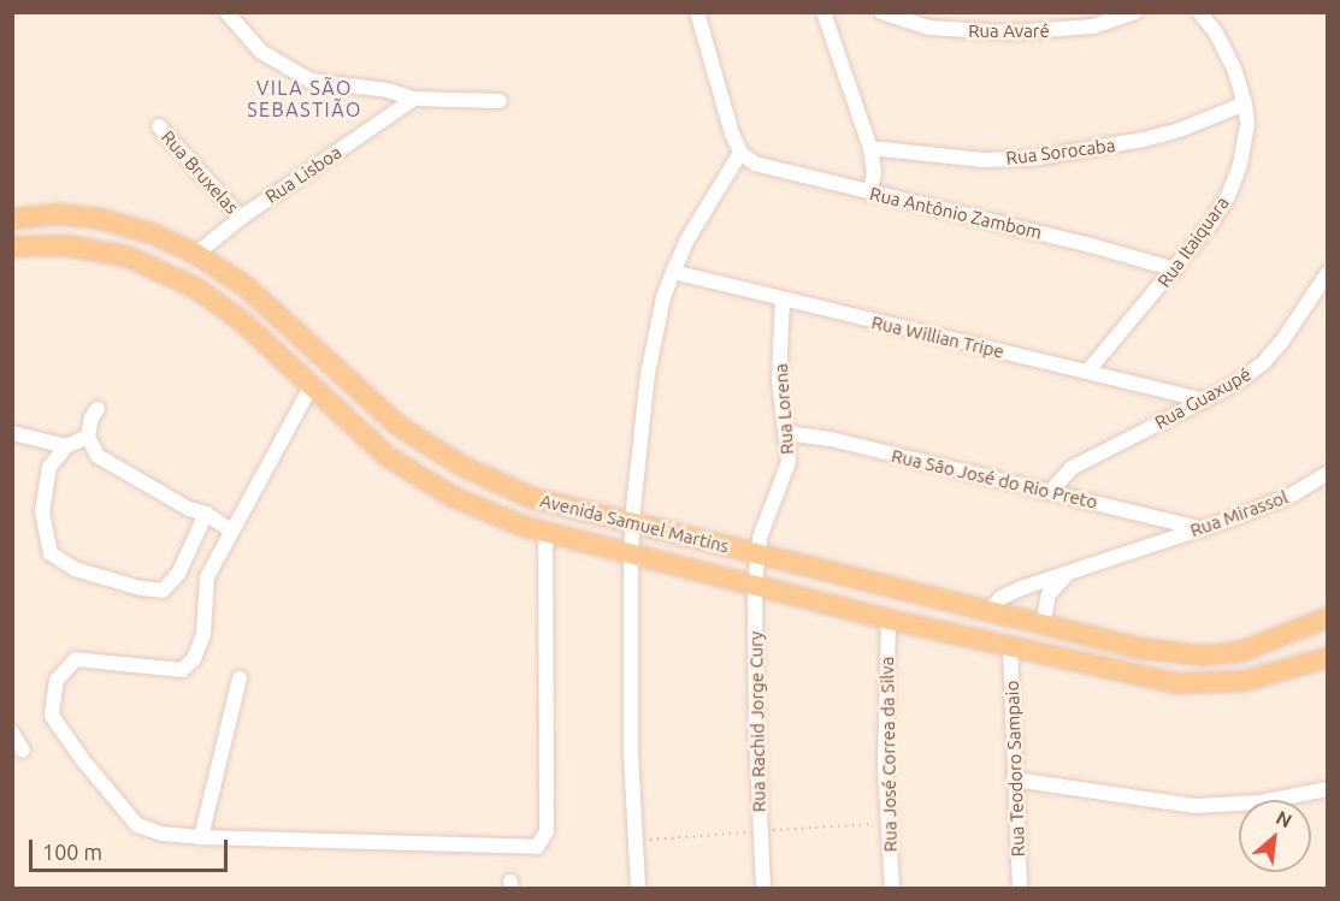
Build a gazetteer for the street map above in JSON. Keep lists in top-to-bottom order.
{
  "streets": {
    "main road": ["Avenida Samuel Martins"],
    "street": [
      "Rua Avaré",
      "Rua Sorocaba",
      "Rua Bruxelas",
      "Rua Lisboa",
      "Rua Antônio Zambom",
      "Rua Itaiquara",
      "Rua Willian Tripe",
      "Rua Guaxupé",
      "Rua Lorena",
      "Rua São José do Rio Preto",
      "Rua Mirassol",
      "Rua Rachid Jorge Cury",
      "Rua José Correa da Silva",
      "Rua Teodoro Sampaio"
    ]
  },
  "crossings": [
    ["Rua Sorocaba", "Rua Itaiquara"],
    ["Rua Bruxelas", "Rua Lisboa"],
    ["Rua Lisboa", "Avenida Samuel Martins"],
    ["Rua Antônio Zambom", "Rua Itaiquara"],
    ["Rua Itaiquara", "Rua Willian Tripe"],
    ["Rua Willian Tripe", "Rua Guaxupé"],
    ["Rua Willian Tripe", "Rua Lorena"],
    ["Rua Guaxupé", "Rua São José do Rio Preto"],
    ["Rua Lorena", "Rua São José do Rio Preto"],
    ["Rua Lorena", "Avenida Samuel Martins"],
    ["Rua Lorena", "Rua Rachid Jorge Cury"],
    ["Rua São José do Rio Preto", "Rua Mirassol"],
    ["Rua Mirassol", "Avenida Samuel Martins"],
    ["Avenida Samuel Martins", "Rua Rachid Jorge Cury"],
    ["Avenida Samuel Martins", "Rua José Correa da Silva"],
    ["Avenida Samuel Martins", "Rua Teodoro Sampaio"]
  ],
  "districts": ["VILA SÃO SEBASTIÃO"],
  "scale_bar": "100 m",
  "north": "top right"
}
